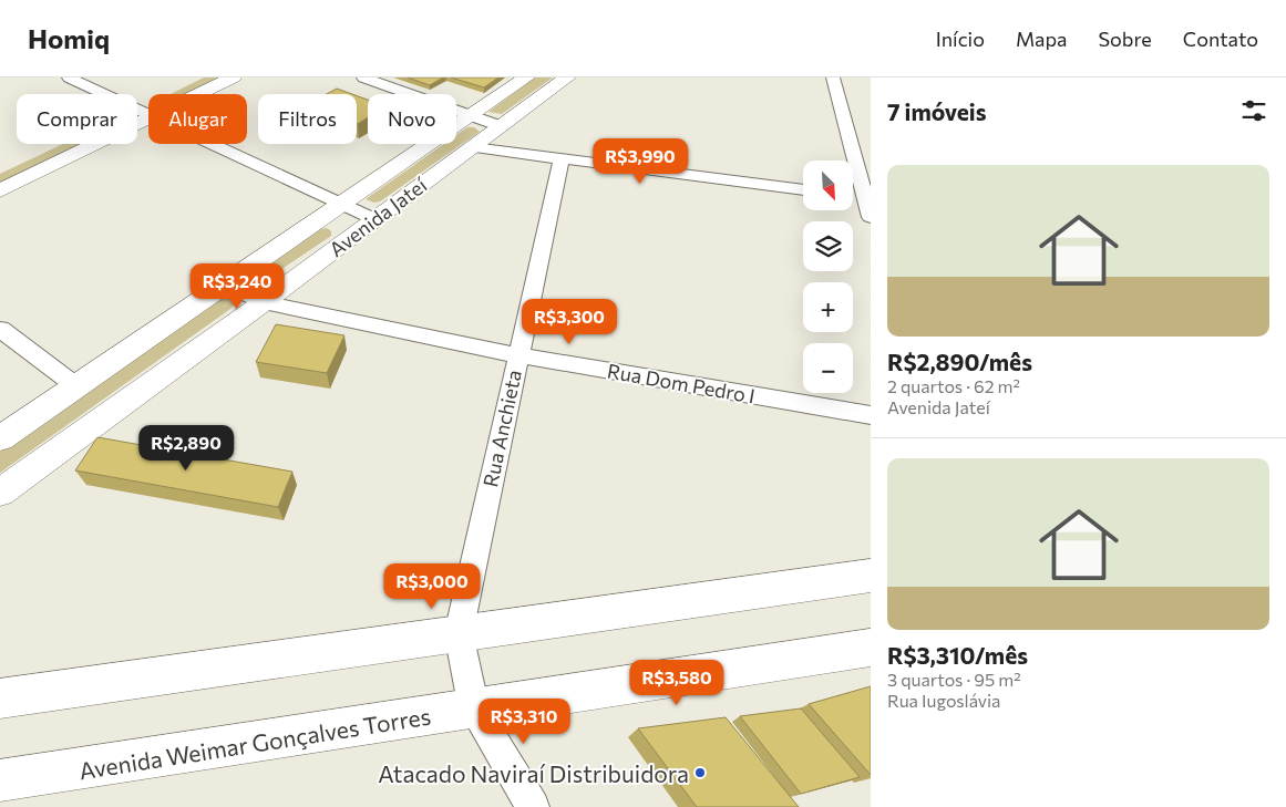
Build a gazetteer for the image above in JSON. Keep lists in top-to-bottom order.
{
  "streets": {
    "street": [
      "Avenida Jateí",
      "Rua Dom Pedro I",
      "Rua Anchieta",
      "Avenida Weimar Gonçalves Torres"
    ]
  },
  "crossings": [
    ["Avenida Jateí", "Rua Dom Pedro I"],
    ["Rua Dom Pedro I", "Rua Anchieta"]
  ],
  "places": ["Atacado Naviraí Distribuidora"],
  "north": "bottom right",
  "page": {
    "header": "Homiq",
    "nav": [
      "Início",
      "Mapa",
      "Sobre",
      "Contato"
    ],
    "heading": "7 imóveis",
    "chip": [
      "Comprar",
      "Alugar",
      "Filtros",
      "Novo"
    ],
    "price": [
      "R$3,990",
      "R$3,240",
      "R$3,300",
      "R$2,890",
      "R$3,000",
      "R$3,580",
      "R$3,310"
    ],
    "list": [
      {
        "name": "R$2,890/mês",
        "note": "2 quartos · 62 m² · Avenida Jateí"
      },
      {
        "name": "R$3,310/mês",
        "note": "3 quartos · 95 m² · Rua Iugoslávia"
      }
    ],
    "map_buttons": ["+", "−"]
  }
}
